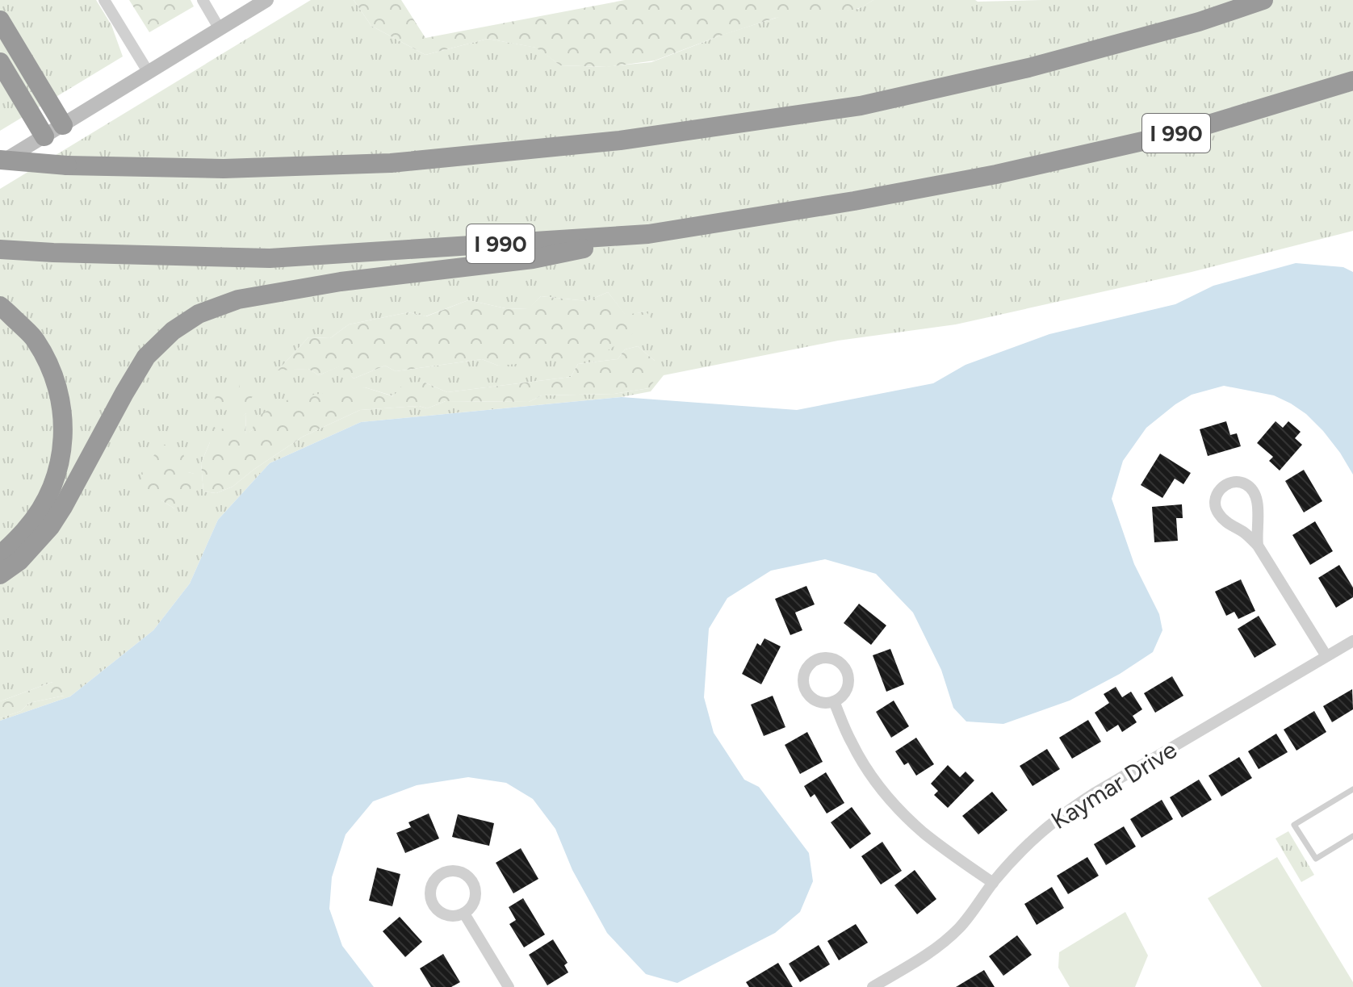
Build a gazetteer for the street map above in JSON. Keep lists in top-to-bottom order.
{
  "streets": {
    "highway": ["I 990"],
    "street": ["Kaymar Drive"]
  }
}
